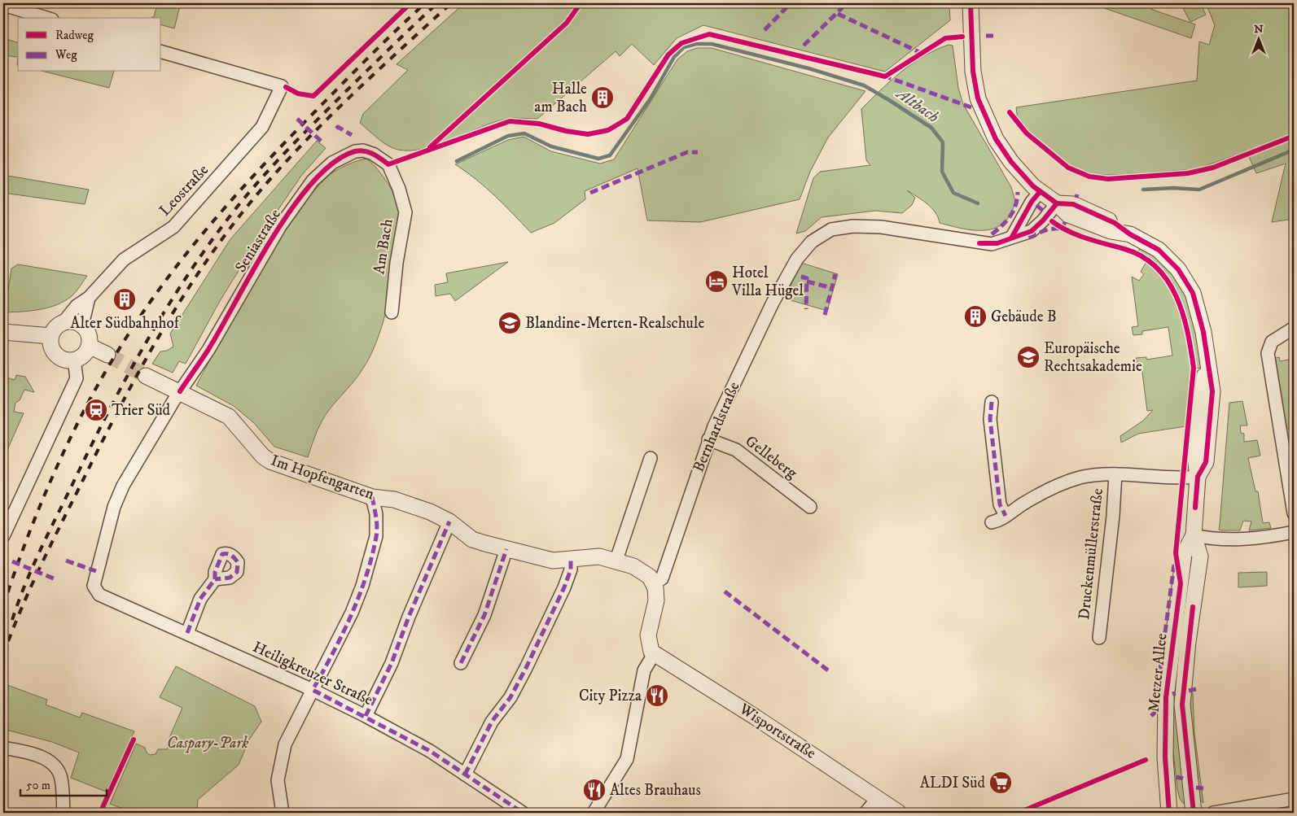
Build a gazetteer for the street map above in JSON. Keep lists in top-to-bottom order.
{
  "streets": {
    "street": [
      "Leostraße",
      "Seniastraße",
      "Am Bach",
      "Bernhardstraße",
      "Gelleberg",
      "Im Hopfengarten",
      "Druckenmüllerstraße",
      "Metzer Allee",
      "Heiligkreuzer Straße",
      "Wisportstraße"
    ]
  },
  "crossings": [
    ["Seniastraße", "Am Bach"],
    ["Seniastraße", "Im Hopfengarten"],
    ["Seniastraße", "Heiligkreuzer Straße"],
    ["Bernhardstraße", "Gelleberg"],
    ["Bernhardstraße", "Im Hopfengarten"],
    ["Bernhardstraße", "Metzer Allee"],
    ["Druckenmüllerstraße", "Metzer Allee"]
  ],
  "water": ["Altbach"],
  "parks": ["Caspary-Park"],
  "places": {
    "building": ["Halle am Bach", "Alter Südbahnhof", "Gebäude B"],
    "hotel": ["Hotel Villa Hügel"],
    "school or university": ["Blandine-Merten-Realschule", "Europäische Rechtsakademie"],
    "station": ["Trier Süd"],
    "restaurant": ["City Pizza", "Altes Brauhaus"],
    "supermarket": ["ALDI Süd"]
  },
  "legend": ["Radweg", "Weg"],
  "scale_bar": "50 m",
  "north": "top"
}
